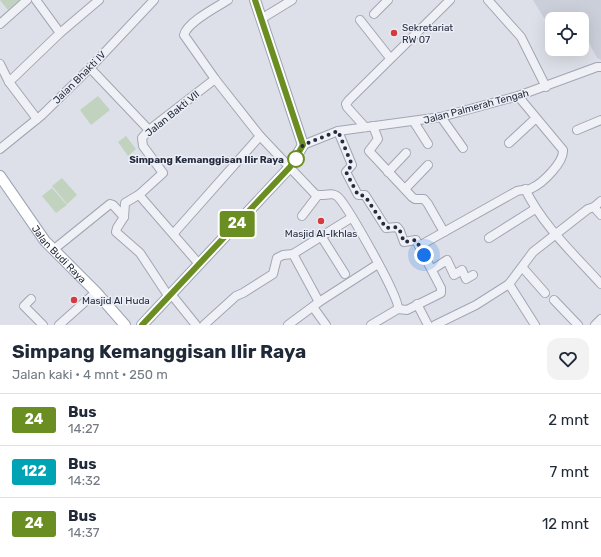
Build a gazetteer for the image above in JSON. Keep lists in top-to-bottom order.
{
  "streets": {
    "main road": ["Jalan Budi Raya"],
    "street": ["Jalan Bhakti IV", "Jalan Palmerah Tengah", "Jalan Bakti VII"]
  },
  "places": [
    "Sekretariat RW 07",
    "Simpang Kemanggisan Ilir Raya",
    "Masjid Al-Ikhlas",
    "Masjid Al Huda"
  ],
  "lines": ["bus line 24"],
  "page": {
    "on_map": "24",
    "heading": ["Simpang Kemanggisan Ilir Raya", "Jalan kaki · 4 mnt · 250 m"],
    "list": [
      {
        "mark": "24",
        "name": "Bus",
        "note": "14:27",
        "value": "2 mnt"
      },
      {
        "mark": "122",
        "name": "Bus",
        "note": "14:32",
        "value": "7 mnt"
      },
      {
        "mark": "24",
        "name": "Bus",
        "note": "14:37",
        "value": "12 mnt"
      }
    ]
  }
}
